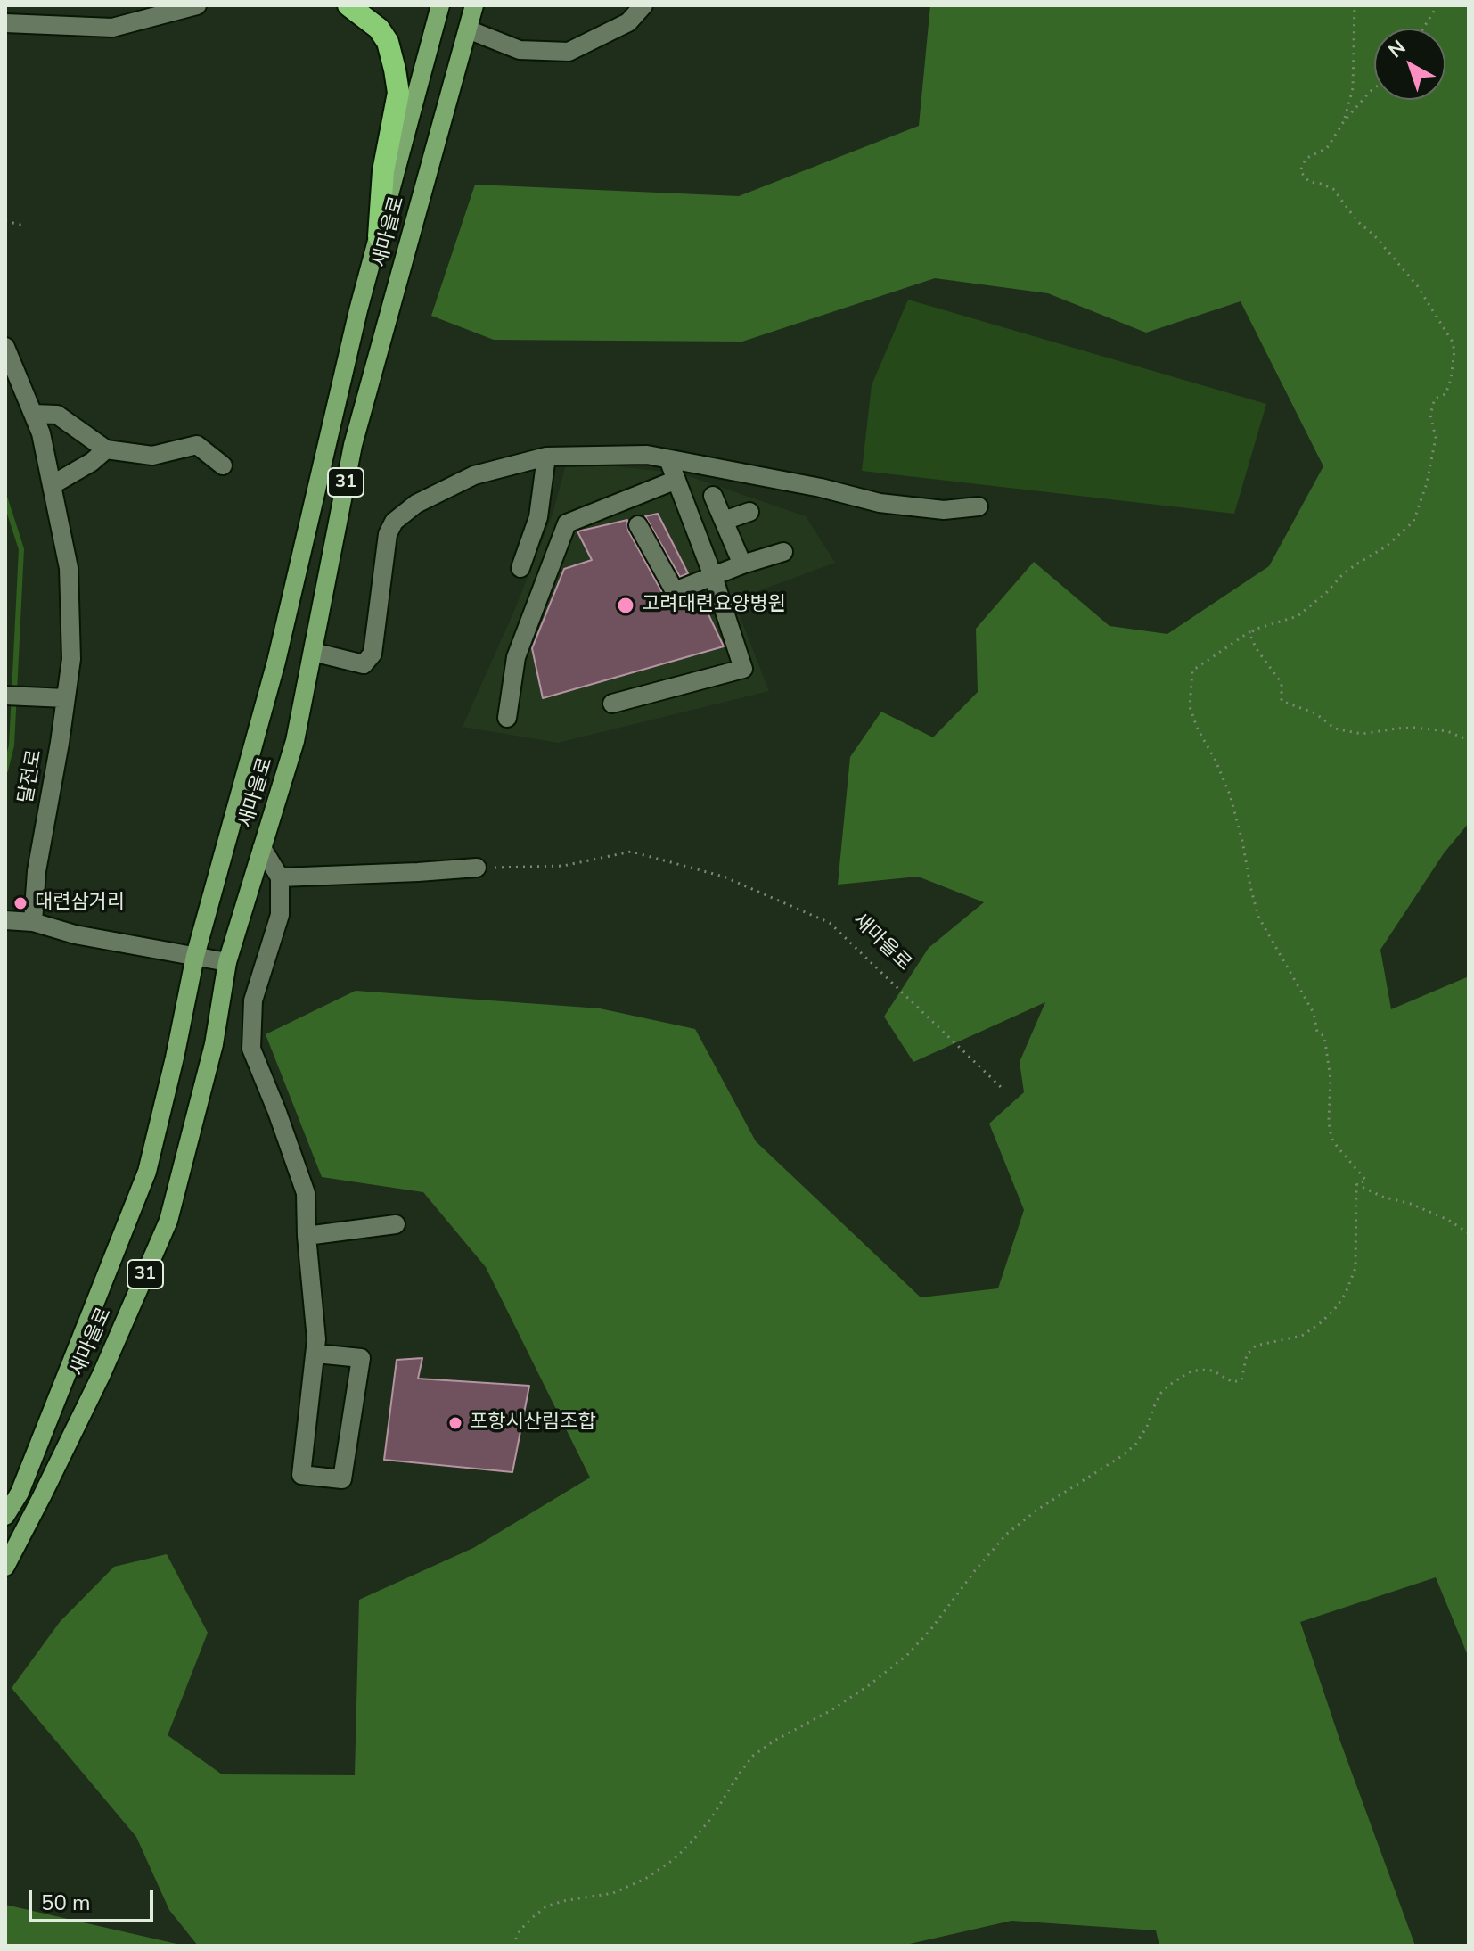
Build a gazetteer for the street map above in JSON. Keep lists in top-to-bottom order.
{
  "streets": {
    "main road": ["새마을로", "31"],
    "street": ["달전로"]
  },
  "places": ["고려대련요양병원", "대련삼거리", "포항시산림조합"],
  "scale_bar": "50 m",
  "north": "top left"
}
